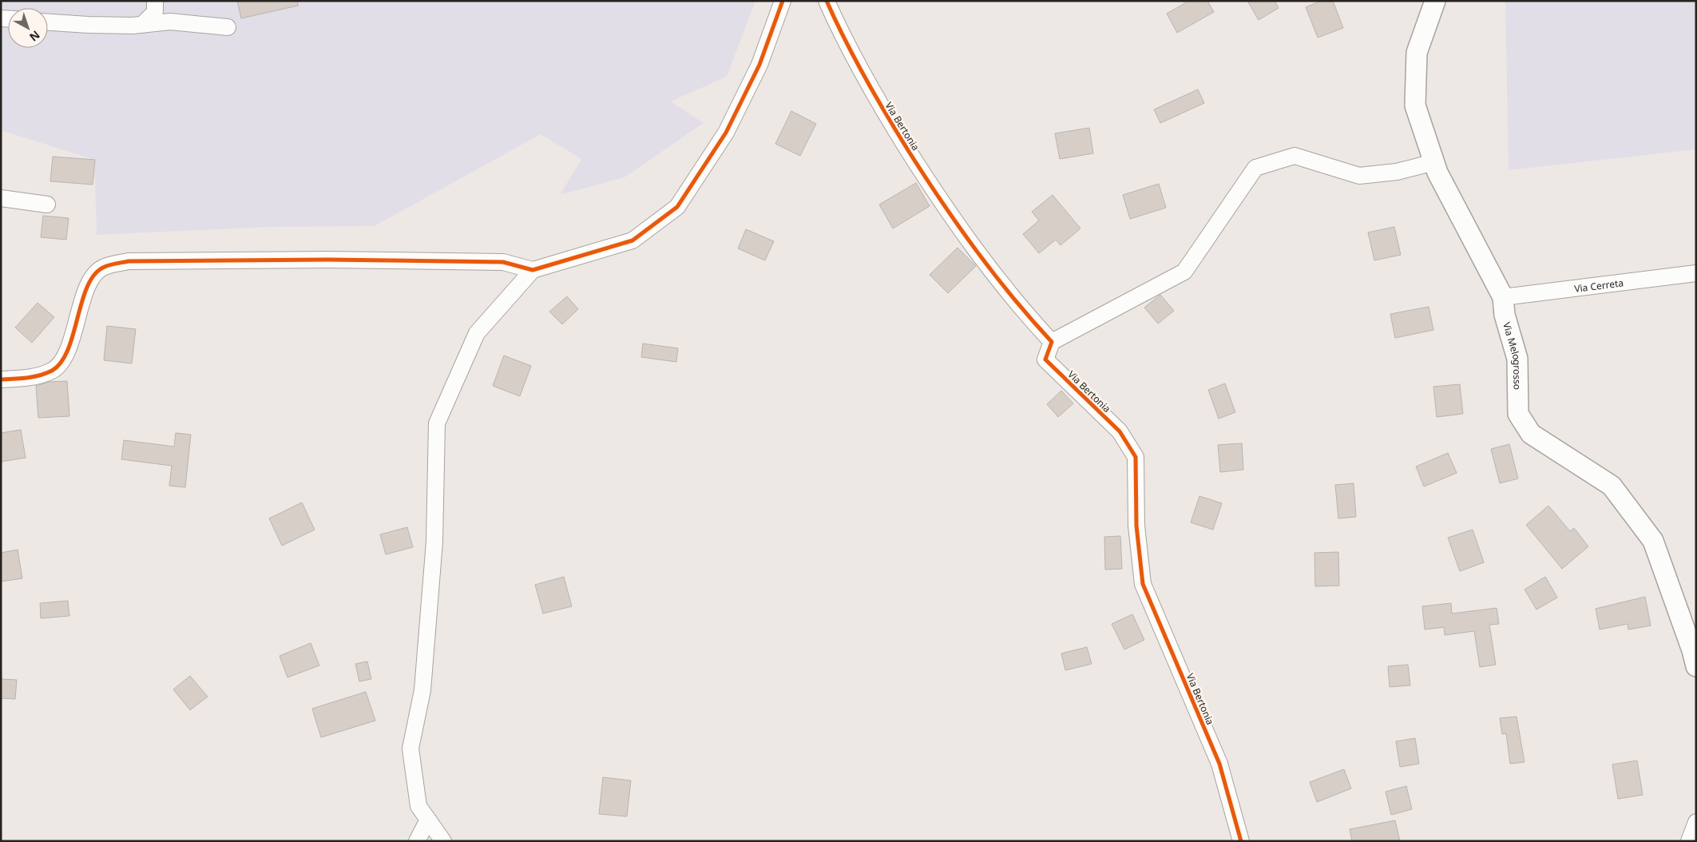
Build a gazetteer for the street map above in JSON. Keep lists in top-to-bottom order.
{
  "streets": {
    "street": ["Via Bertonia", "Via Cerreta", "Via Melogrosso"]
  },
  "crossings": [
    ["Via Cerreta", "Via Melogrosso"]
  ],
  "north": "bottom right"
}
